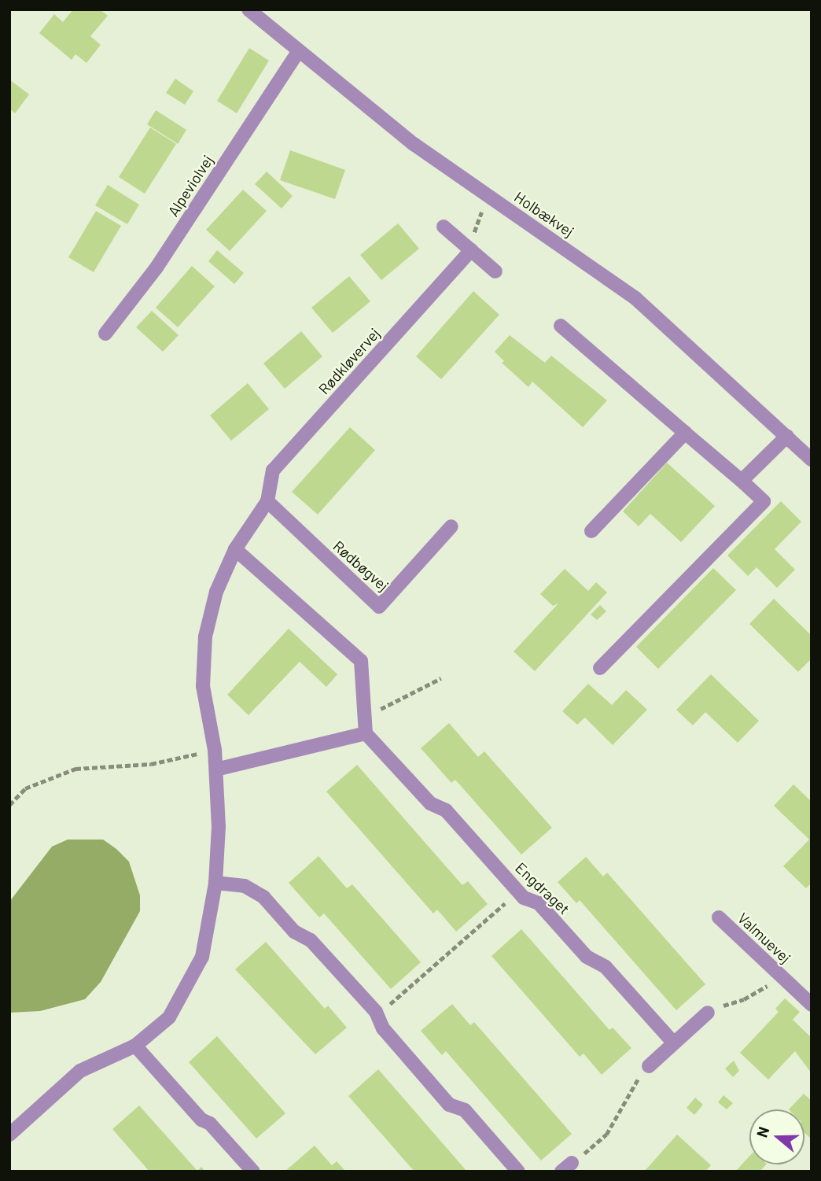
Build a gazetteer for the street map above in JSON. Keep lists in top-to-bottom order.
{
  "streets": {
    "street": [
      "Alpeviolvej",
      "Holbækvej",
      "Rødkløvervej",
      "Rødbøgvej",
      "Engdraget",
      "Valmuevej"
    ]
  },
  "crossings": [
    ["Alpeviolvej", "Holbækvej"],
    ["Rødkløvervej", "Rødbøgvej"]
  ],
  "north": "left"
}
